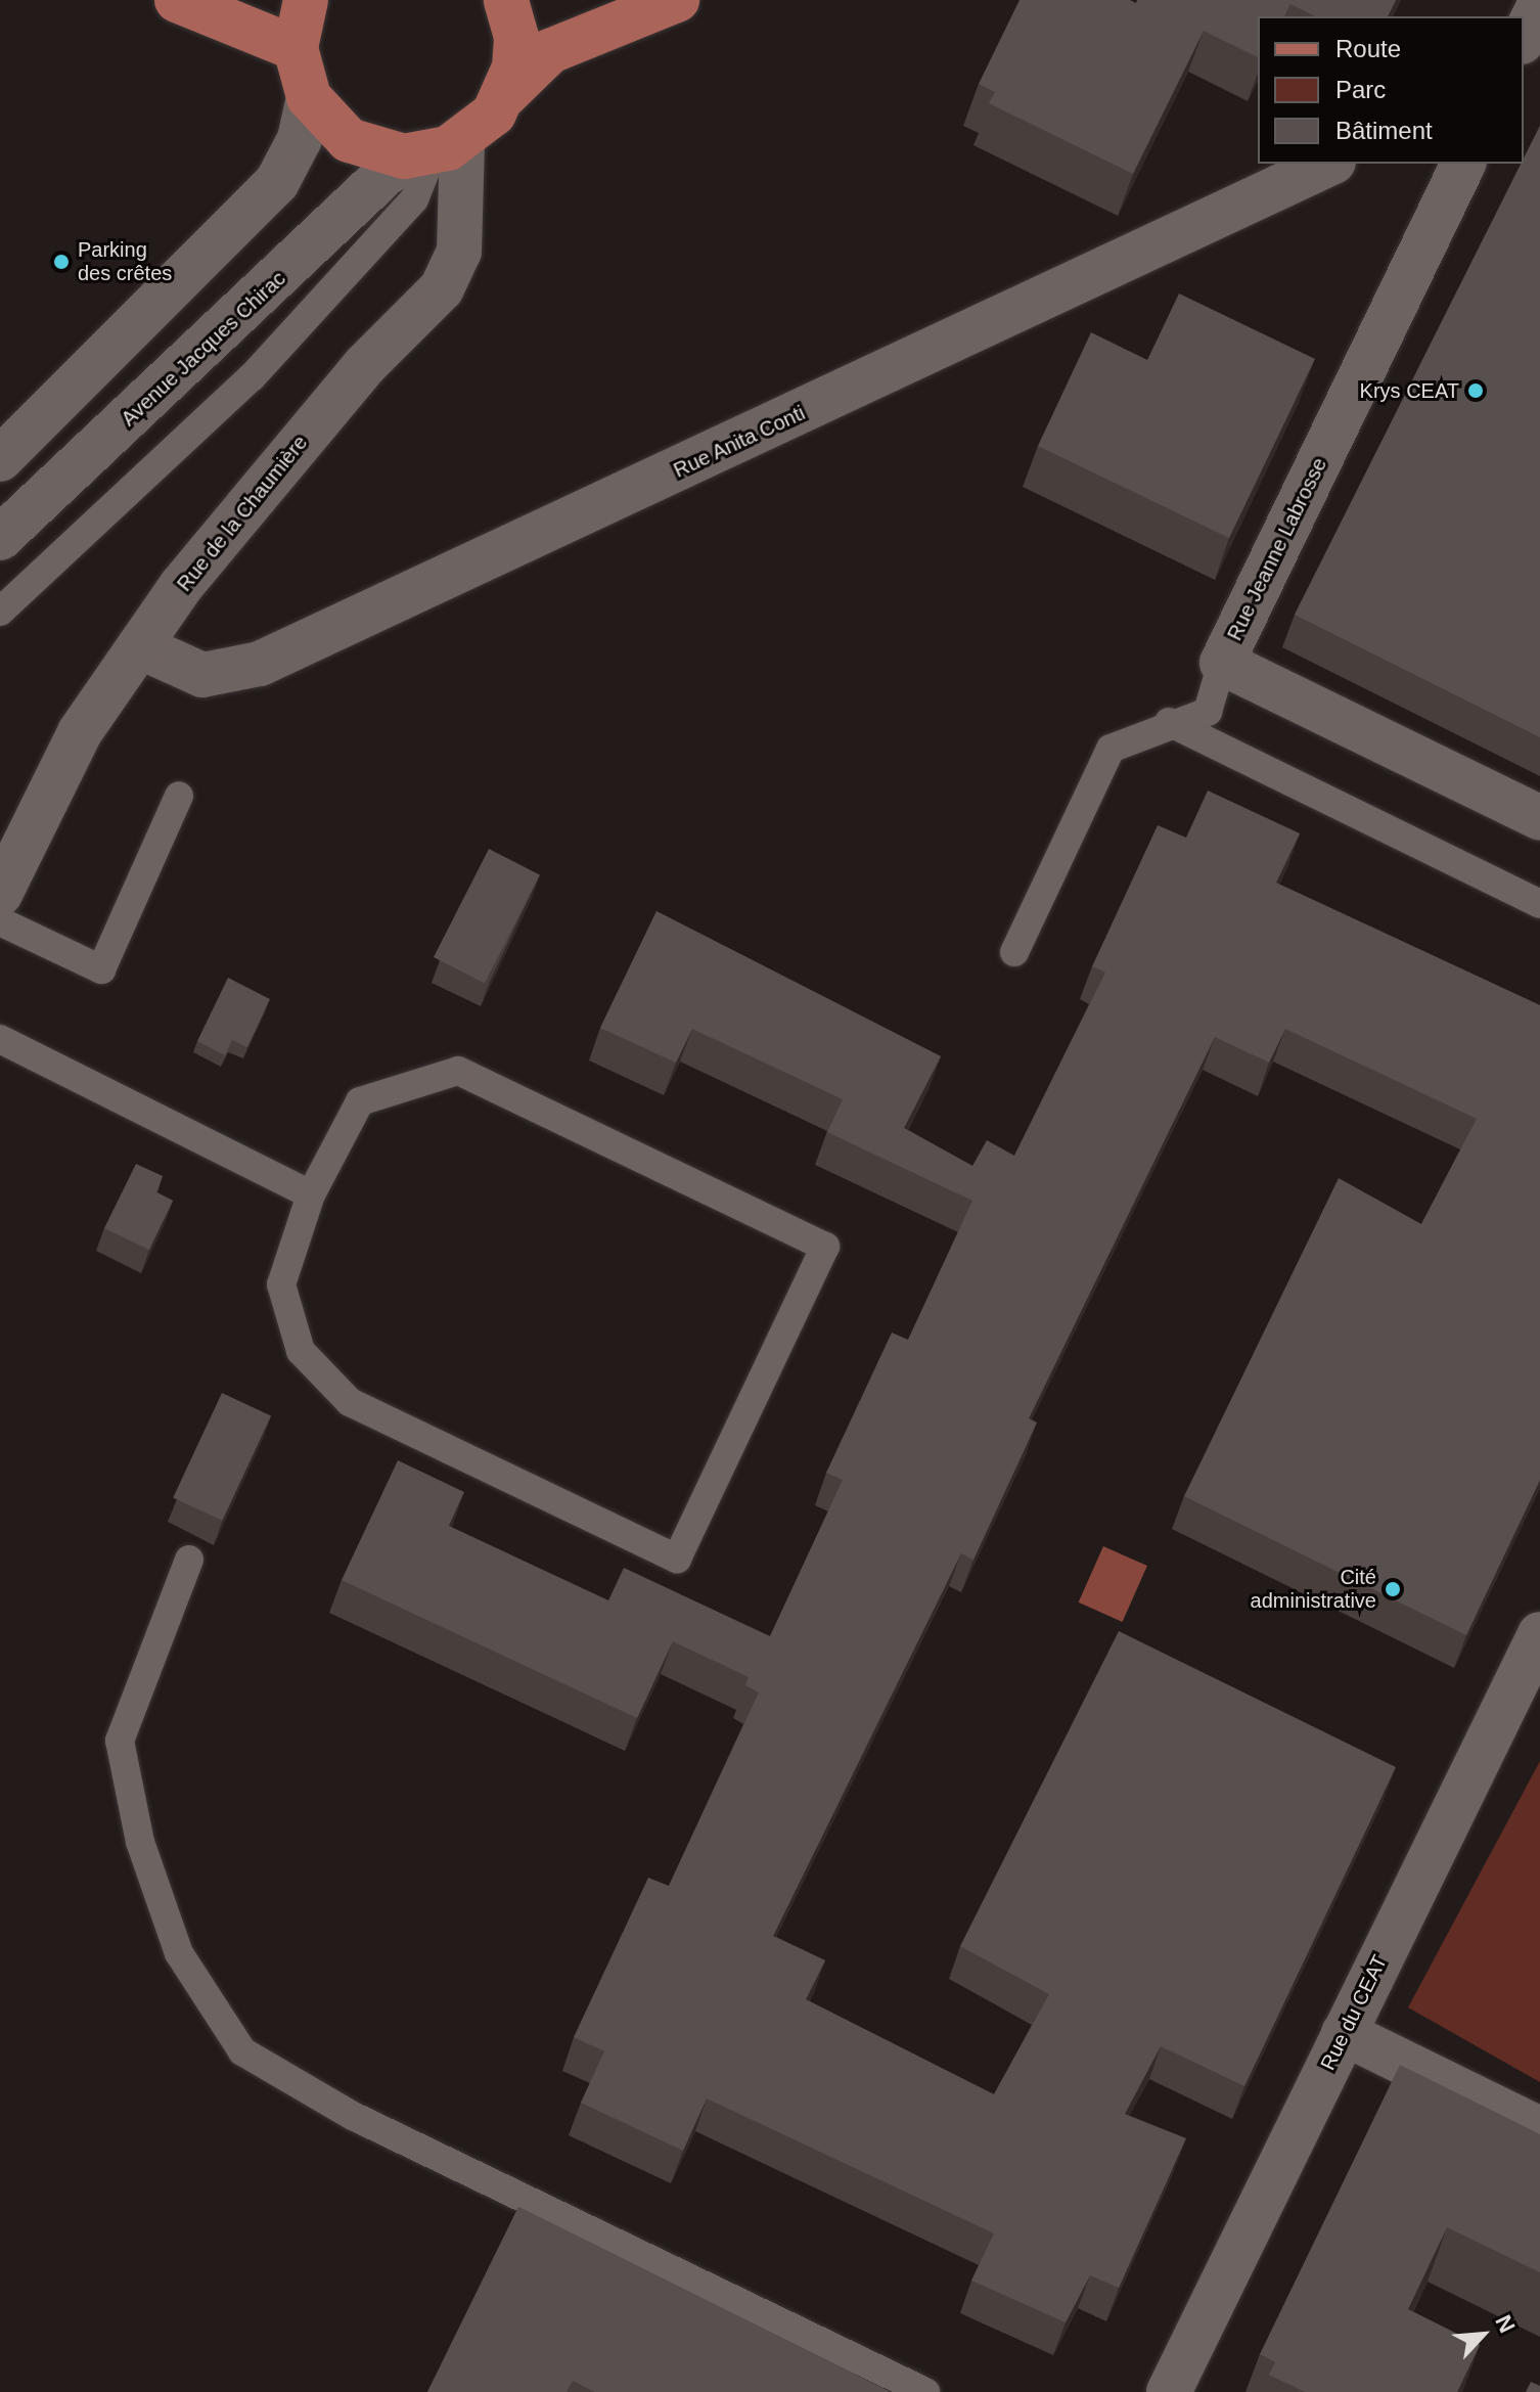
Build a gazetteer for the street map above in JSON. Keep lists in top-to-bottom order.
{
  "streets": {
    "street": [
      "Avenue Jacques Chirac",
      "Rue Anita Conti",
      "Rue de la Chaumière",
      "Rue Jeanne Labrosse",
      "Rue du CEAT"
    ]
  },
  "crossings": [
    ["Avenue Jacques Chirac", "Rue de la Chaumière"],
    ["Rue Anita Conti", "Rue de la Chaumière"]
  ],
  "places": ["Parking des crêtes", "Krys CEAT", "Cité administrative"],
  "legend": ["Route", "Parc", "Bâtiment"],
  "north": "top right"
}
